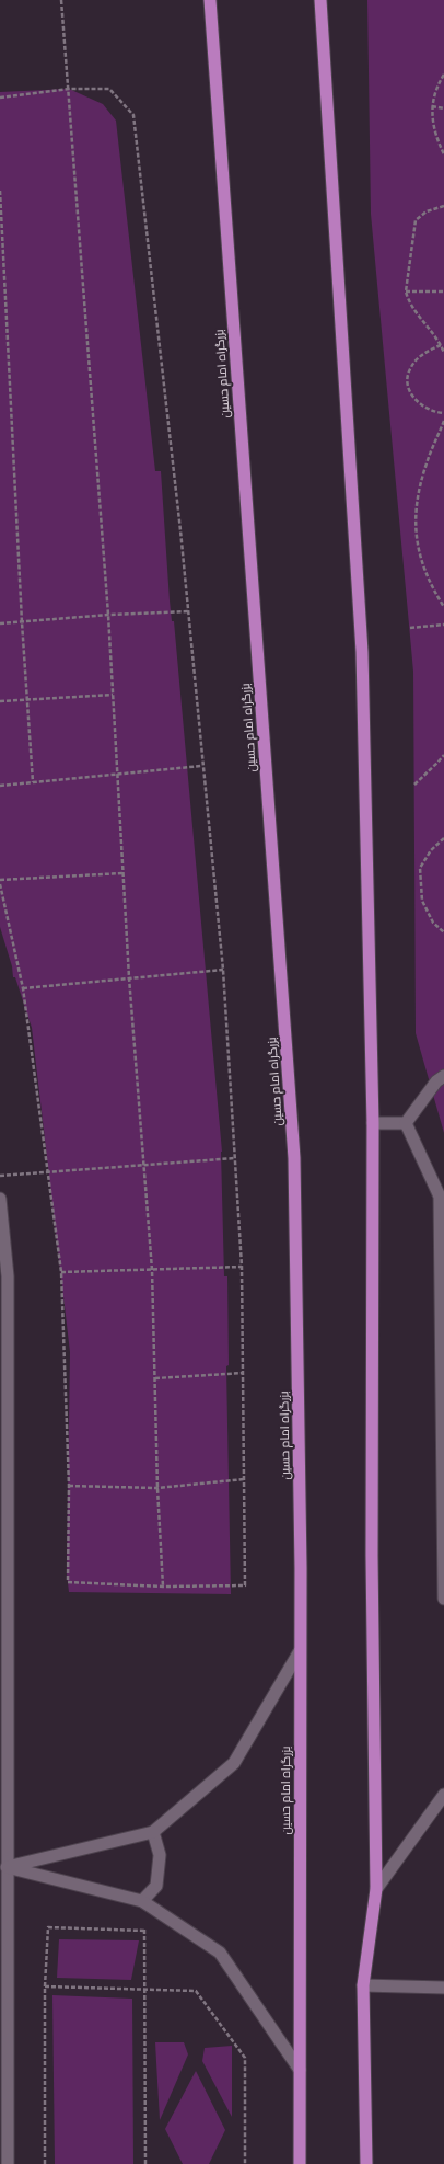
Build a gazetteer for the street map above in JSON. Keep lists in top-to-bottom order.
{
  "streets": {
    "highway": ["بزرگراه امام حسین"]
  }
}
